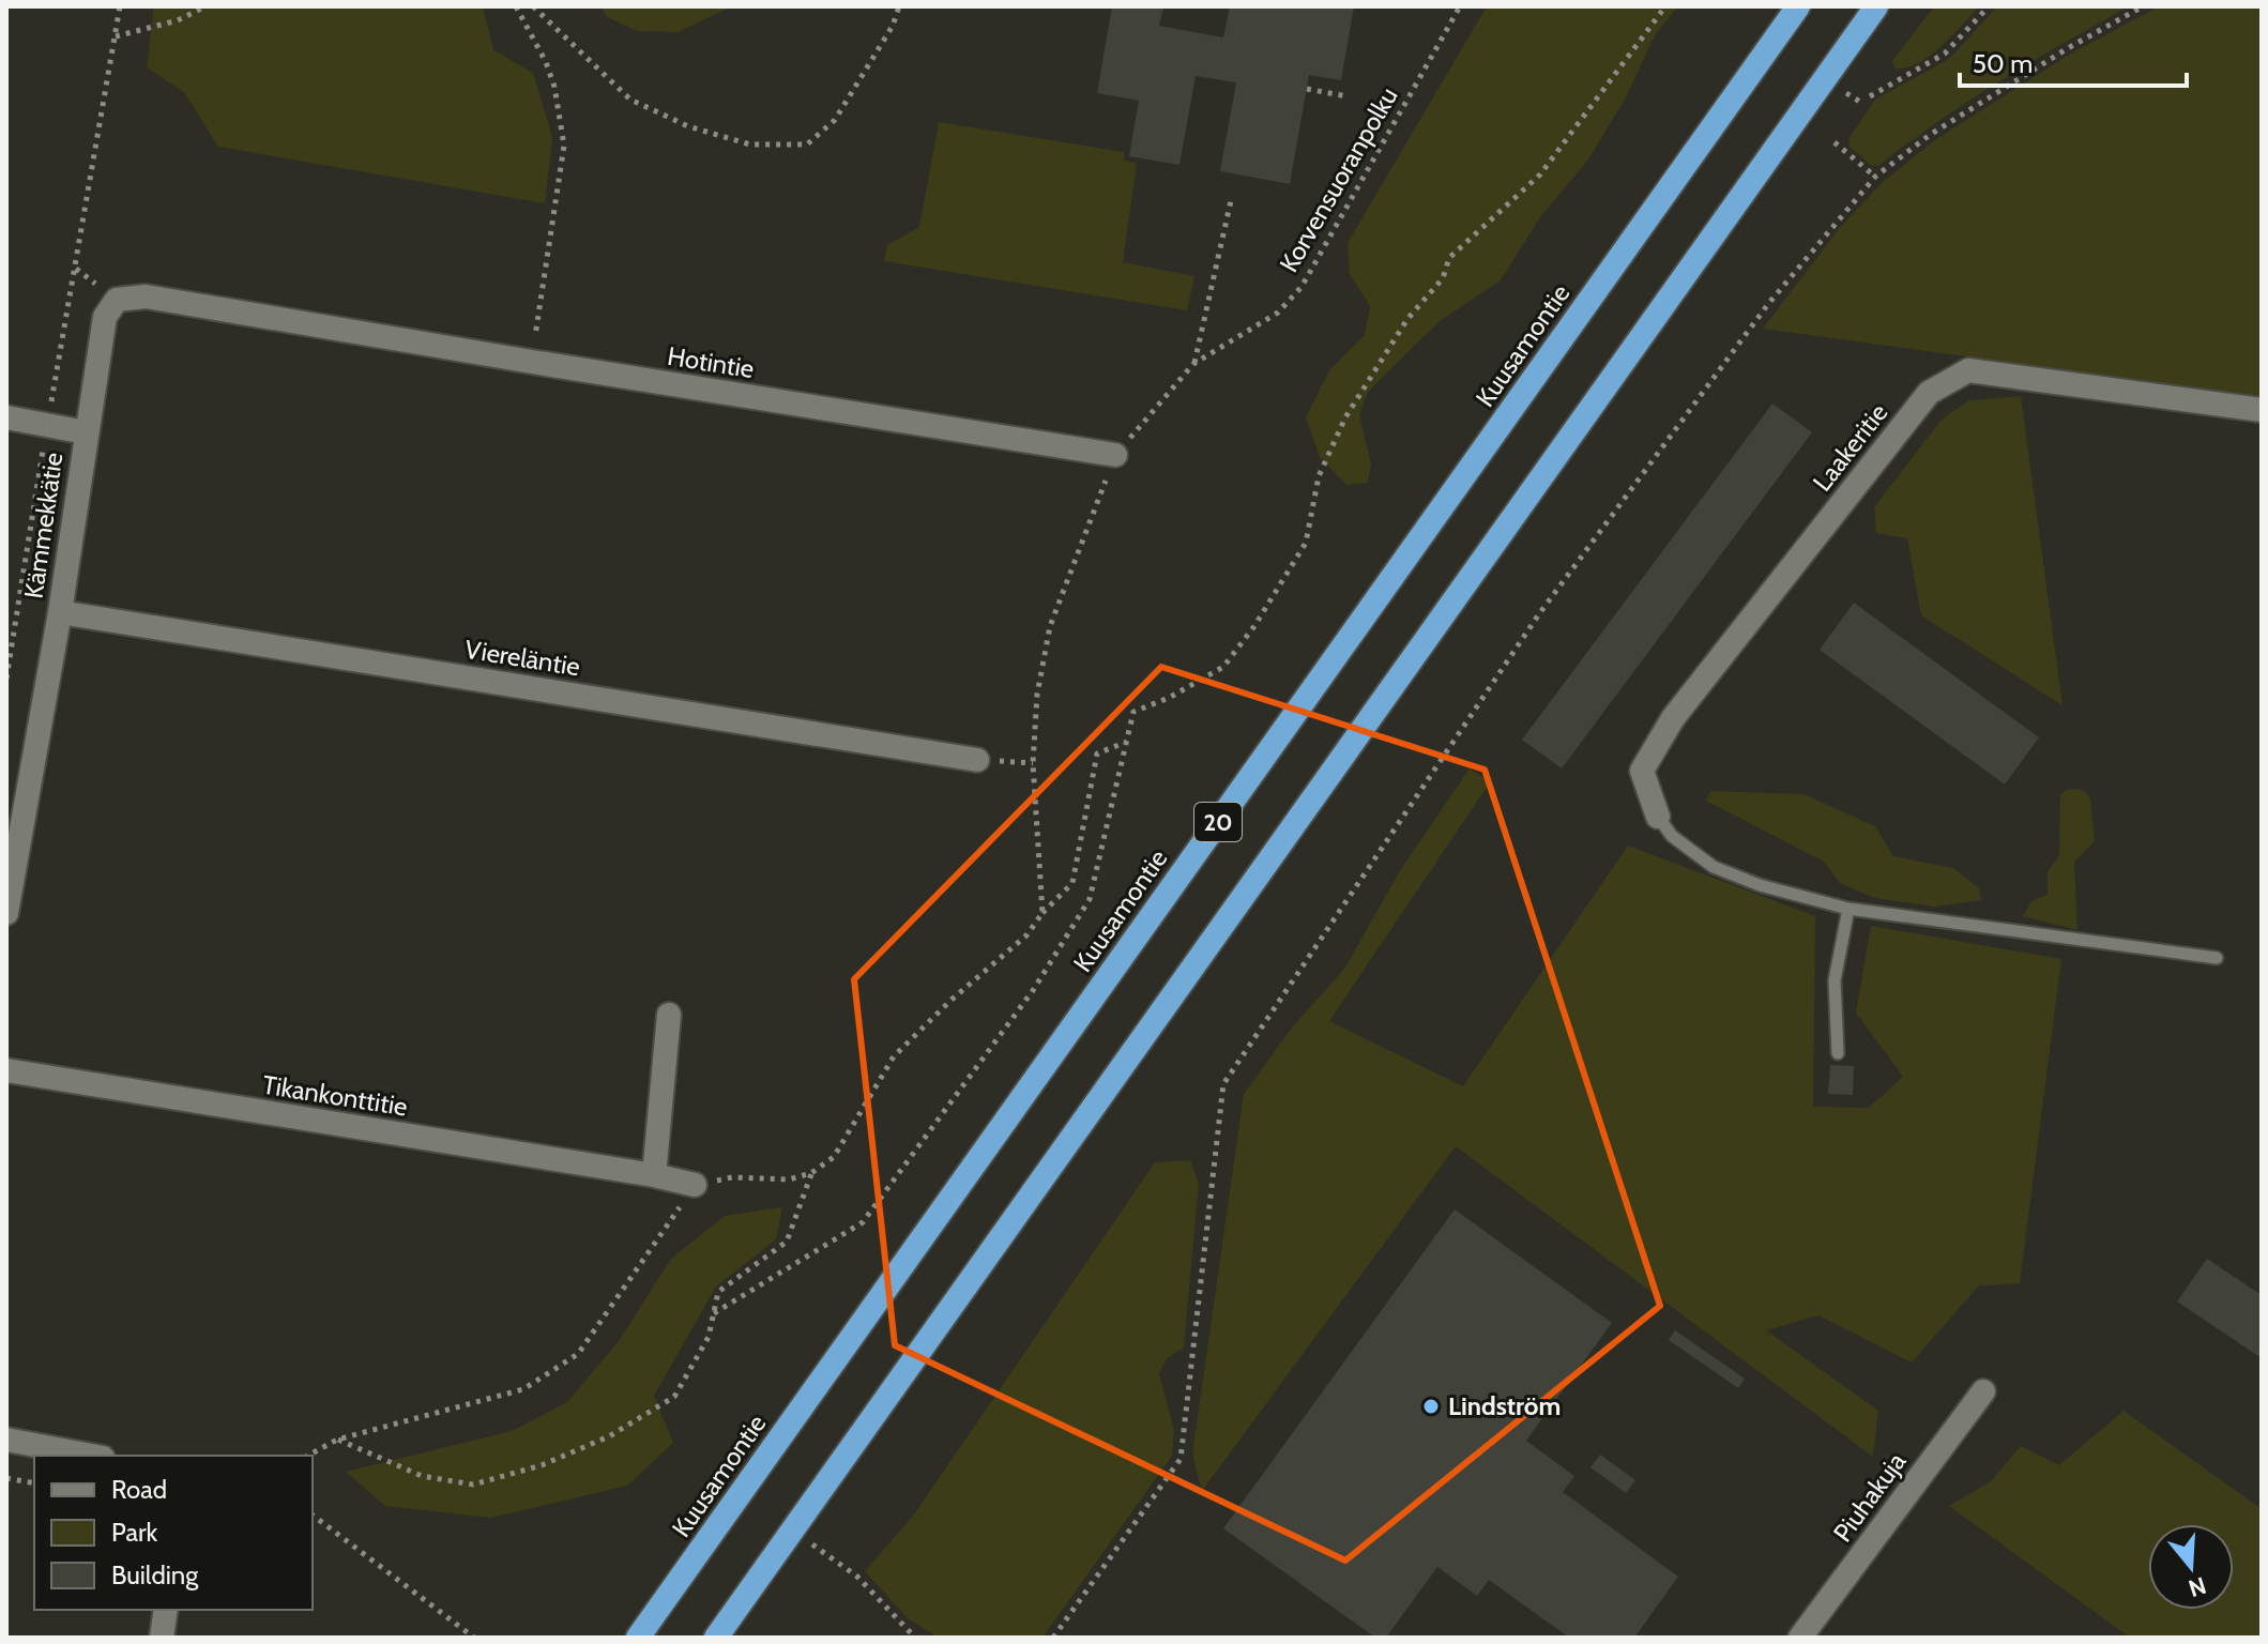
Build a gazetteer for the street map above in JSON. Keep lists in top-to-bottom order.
{
  "streets": {
    "highway": ["Kuusamontie", "20"],
    "street": [
      "Hotintie",
      "Laakeritie",
      "Kämmekkätie",
      "Viereläntie",
      "Tikankonttitie",
      "Piuhakuja"
    ],
    "path": ["Korvensuoranpolku"]
  },
  "crossings": [
    ["Korvensuoranpolku", "Hotintie"],
    ["Hotintie", "Kämmekkätie"],
    ["Kämmekkätie", "Viereläntie"]
  ],
  "places": ["Lindström"],
  "legend": ["Road", "Park", "Building"],
  "scale_bar": "50 m",
  "north": "bottom"
}
